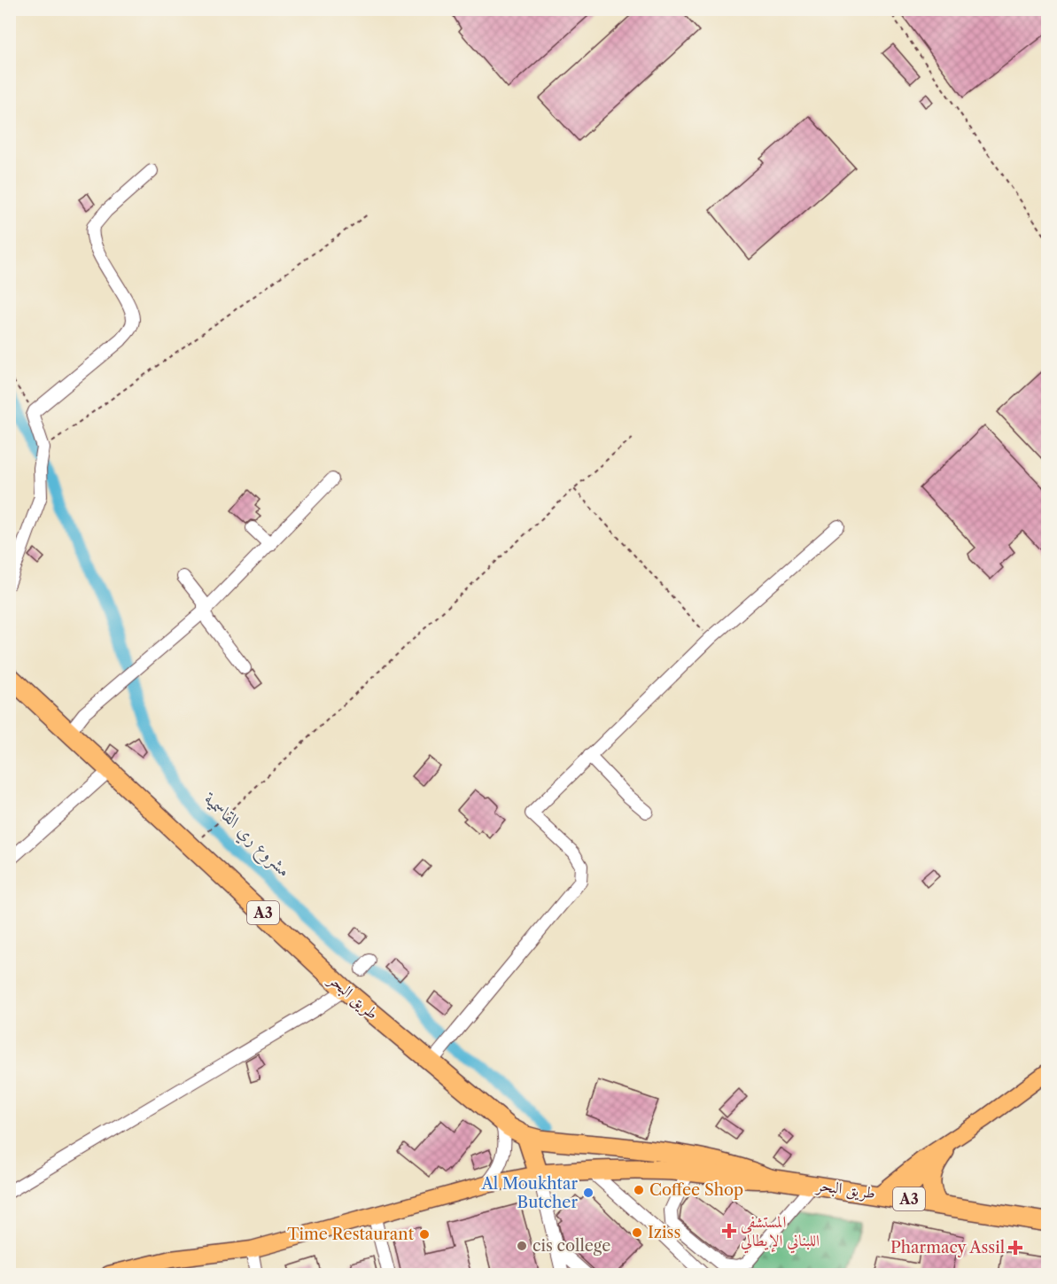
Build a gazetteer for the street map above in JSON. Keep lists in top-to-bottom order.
{
  "streets": {
    "highway": ["A3", "طريق البحر"]
  },
  "water": ["مشروع ري القاسمية"],
  "places": {
    "other": [
      "Coffee Shop",
      "Al Moukhtar Butcher",
      "Iziss",
      "Time Restaurant",
      "cis college"
    ],
    "health": ["المستشفى اللبناني الإيطالي", "Pharmacy Assil"]
  }
}
